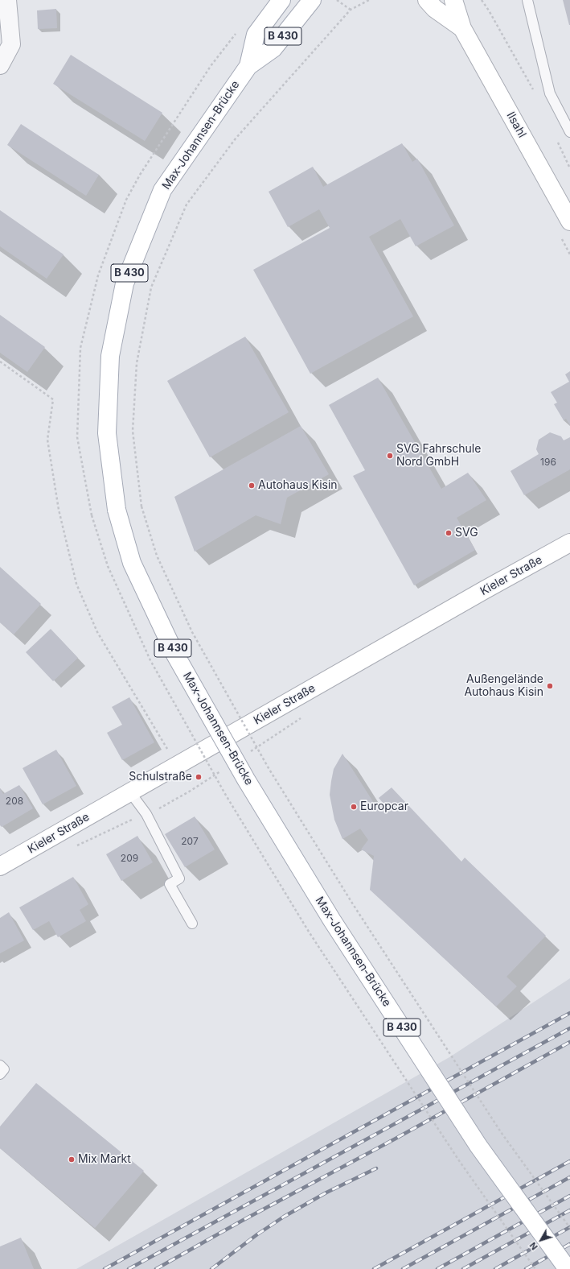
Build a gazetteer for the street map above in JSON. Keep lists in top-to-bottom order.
{
  "streets": {
    "main road": [
      "B 430",
      "Ilsahl",
      "Max-Johannsen-Brücke",
      "Kieler Straße"
    ]
  },
  "places": [
    "SVG Fahrschule Nord GmbH",
    "Autohaus Kisin",
    "SVG",
    "Außengelände Autohaus Kisin",
    "Schulstraße",
    "Europcar",
    "Mix Markt"
  ],
  "house_numbers": [
    "196",
    "208",
    "207",
    "209"
  ],
  "north": "bottom left"
}
